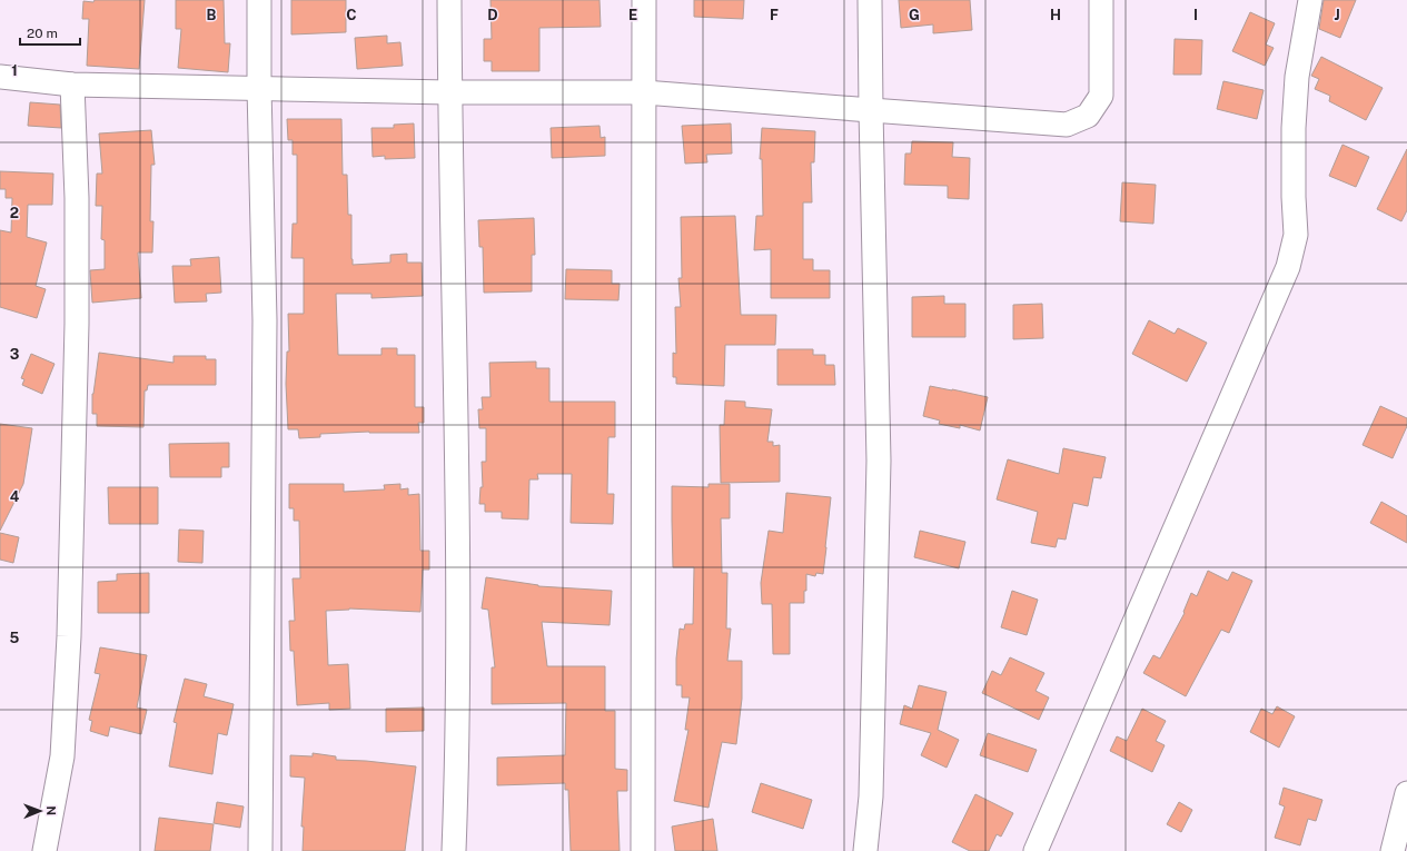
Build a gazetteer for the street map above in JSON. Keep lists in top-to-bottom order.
{
  "scale_bar": "20 m",
  "north": "right",
  "grid": {
    "columns": [
      "B",
      "C",
      "D",
      "E",
      "F",
      "G",
      "H",
      "I",
      "J"
    ],
    "rows": [
      "1",
      "2",
      "3",
      "4",
      "5"
    ]
  }
}
